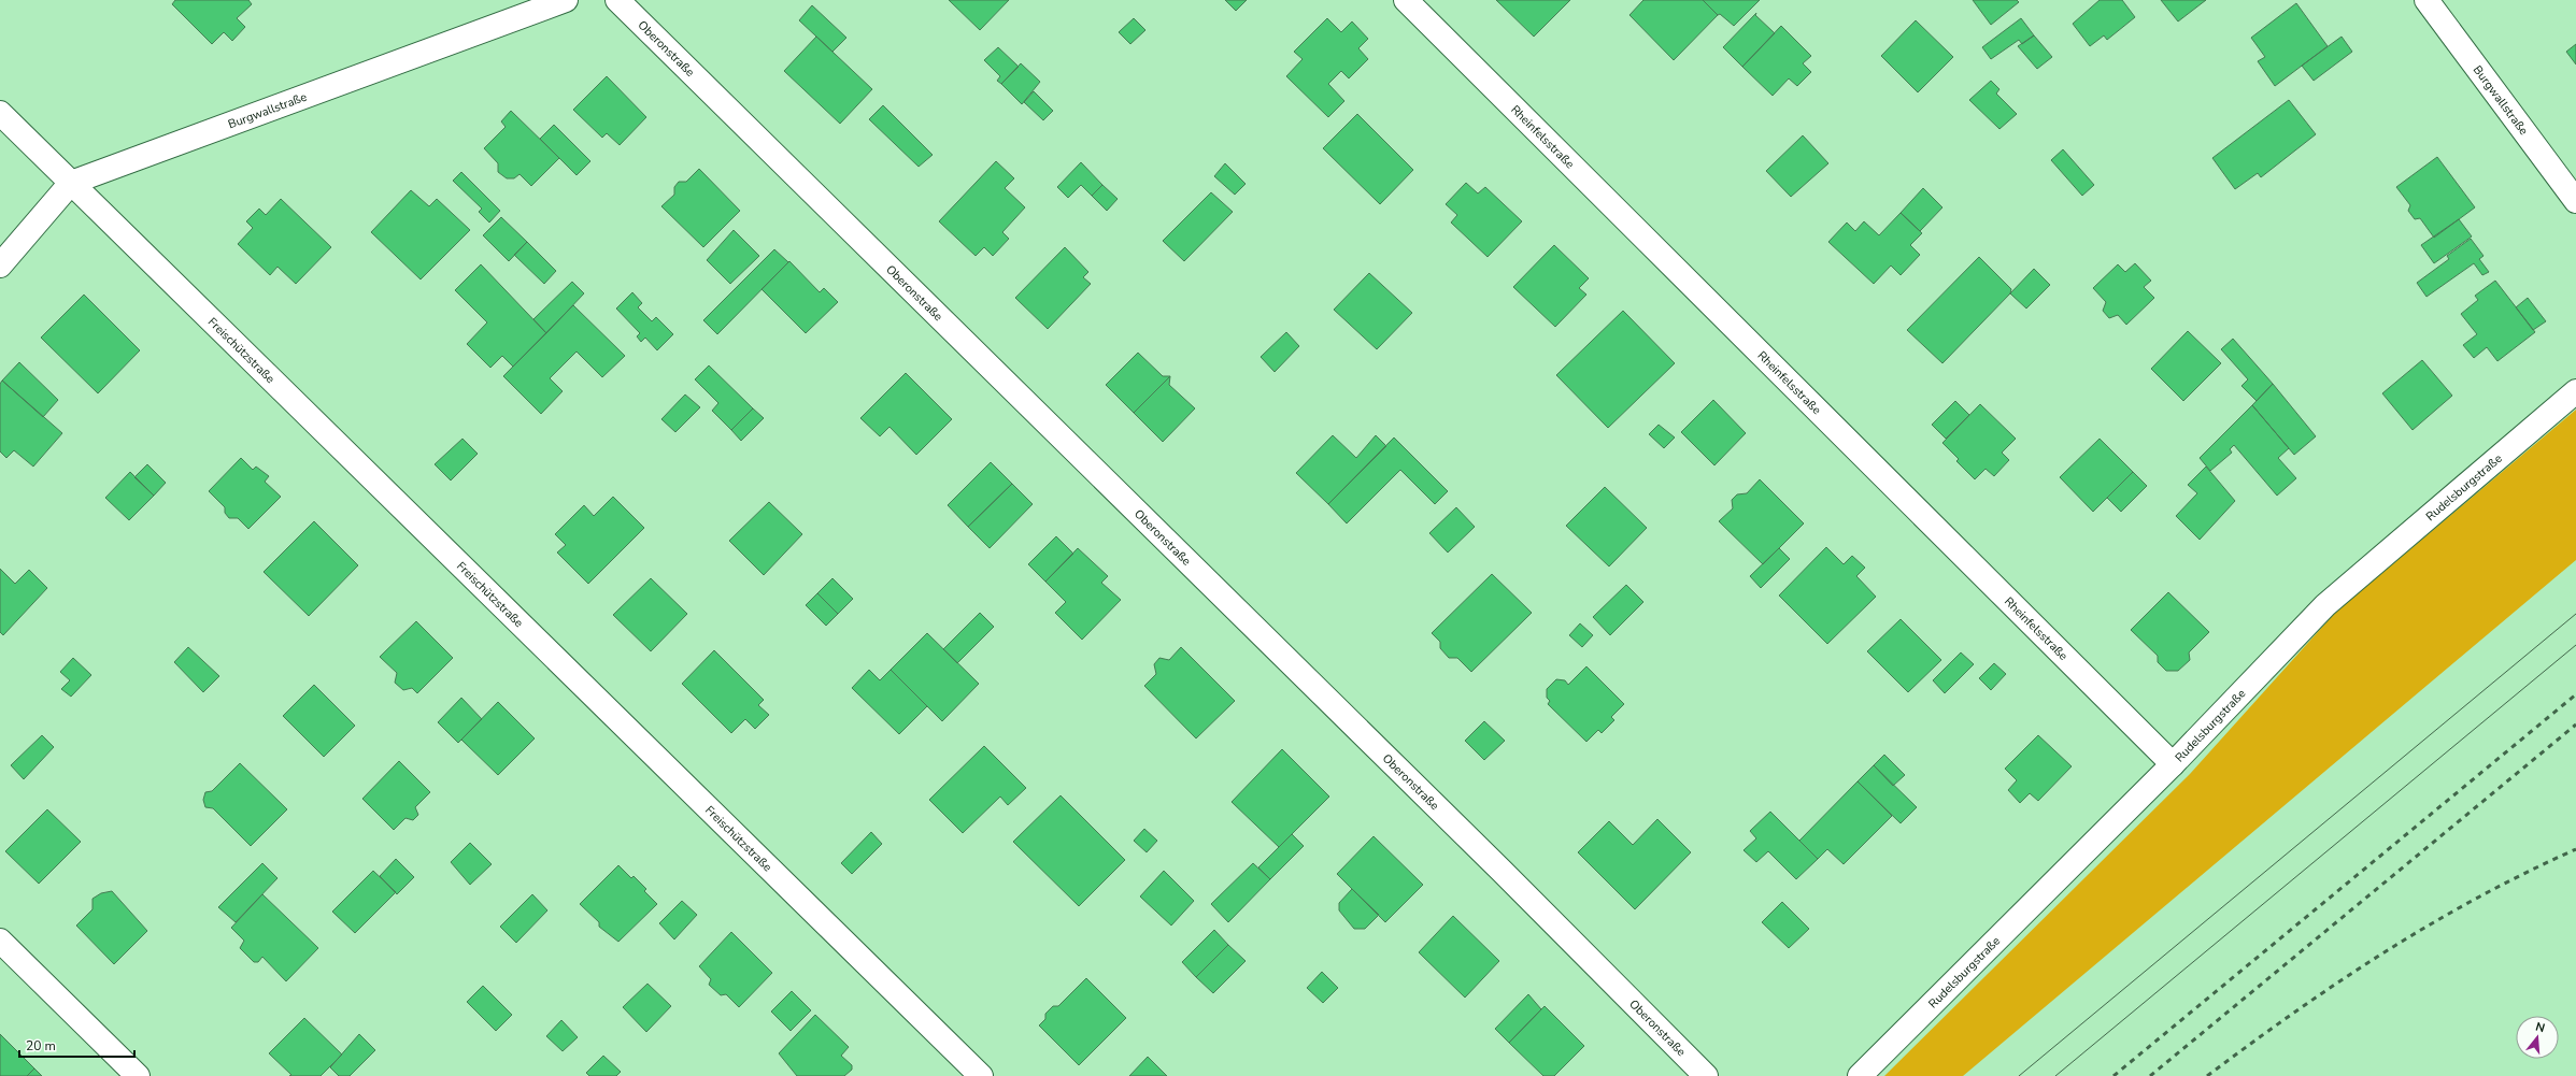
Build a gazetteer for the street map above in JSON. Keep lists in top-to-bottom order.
{
  "streets": {
    "street": [
      "Oberonstraße",
      "Burgwallstraße",
      "Rheinfelsstraße",
      "Freischützstraße",
      "Rudelsburgstraße"
    ]
  },
  "crossings": [
    ["Burgwallstraße", "Freischützstraße"],
    ["Rheinfelsstraße", "Rudelsburgstraße"]
  ],
  "scale_bar": "20 m",
  "north": "top"
}
